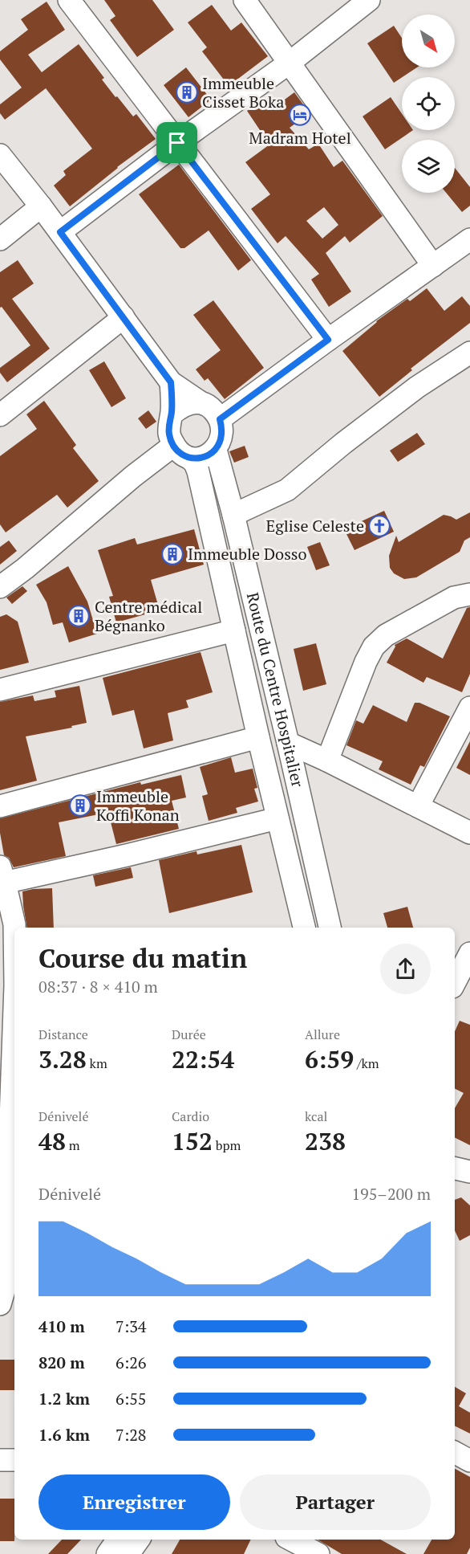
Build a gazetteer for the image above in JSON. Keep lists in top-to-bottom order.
{
  "streets": {
    "street": ["Route du Centre Hospitalier"]
  },
  "places": {
    "building": [
      "Immeuble Cisset Boka",
      "Immeuble Dosso",
      "Centre médical Bégnanko",
      "Immeuble Koffi Konan"
    ],
    "hotel": ["Madram Hotel"],
    "church": ["Eglise Celeste"]
  },
  "north": "bottom right",
  "page": {
    "heading": ["Course du matin", "08:37 · 8 × 410 m"],
    "stats": [
      ["Distance", "3.28 km"],
      ["Durée", "22:54"],
      ["Allure", "6:59 /km"],
      ["Dénivelé", "48 m"],
      ["Cardio", "152 bpm"],
      ["kcal", "238"]
    ],
    "chart": ["Dénivelé", "195–200 m"],
    "list": [
      {
        "name": "410 m",
        "note": "7:34"
      },
      {
        "name": "820 m",
        "note": "6:26"
      },
      {
        "name": "1.2 km",
        "note": "6:55"
      },
      {
        "name": "1.6 km",
        "note": "7:28"
      }
    ],
    "buttons": ["Enregistrer", "Partager"]
  }
}
